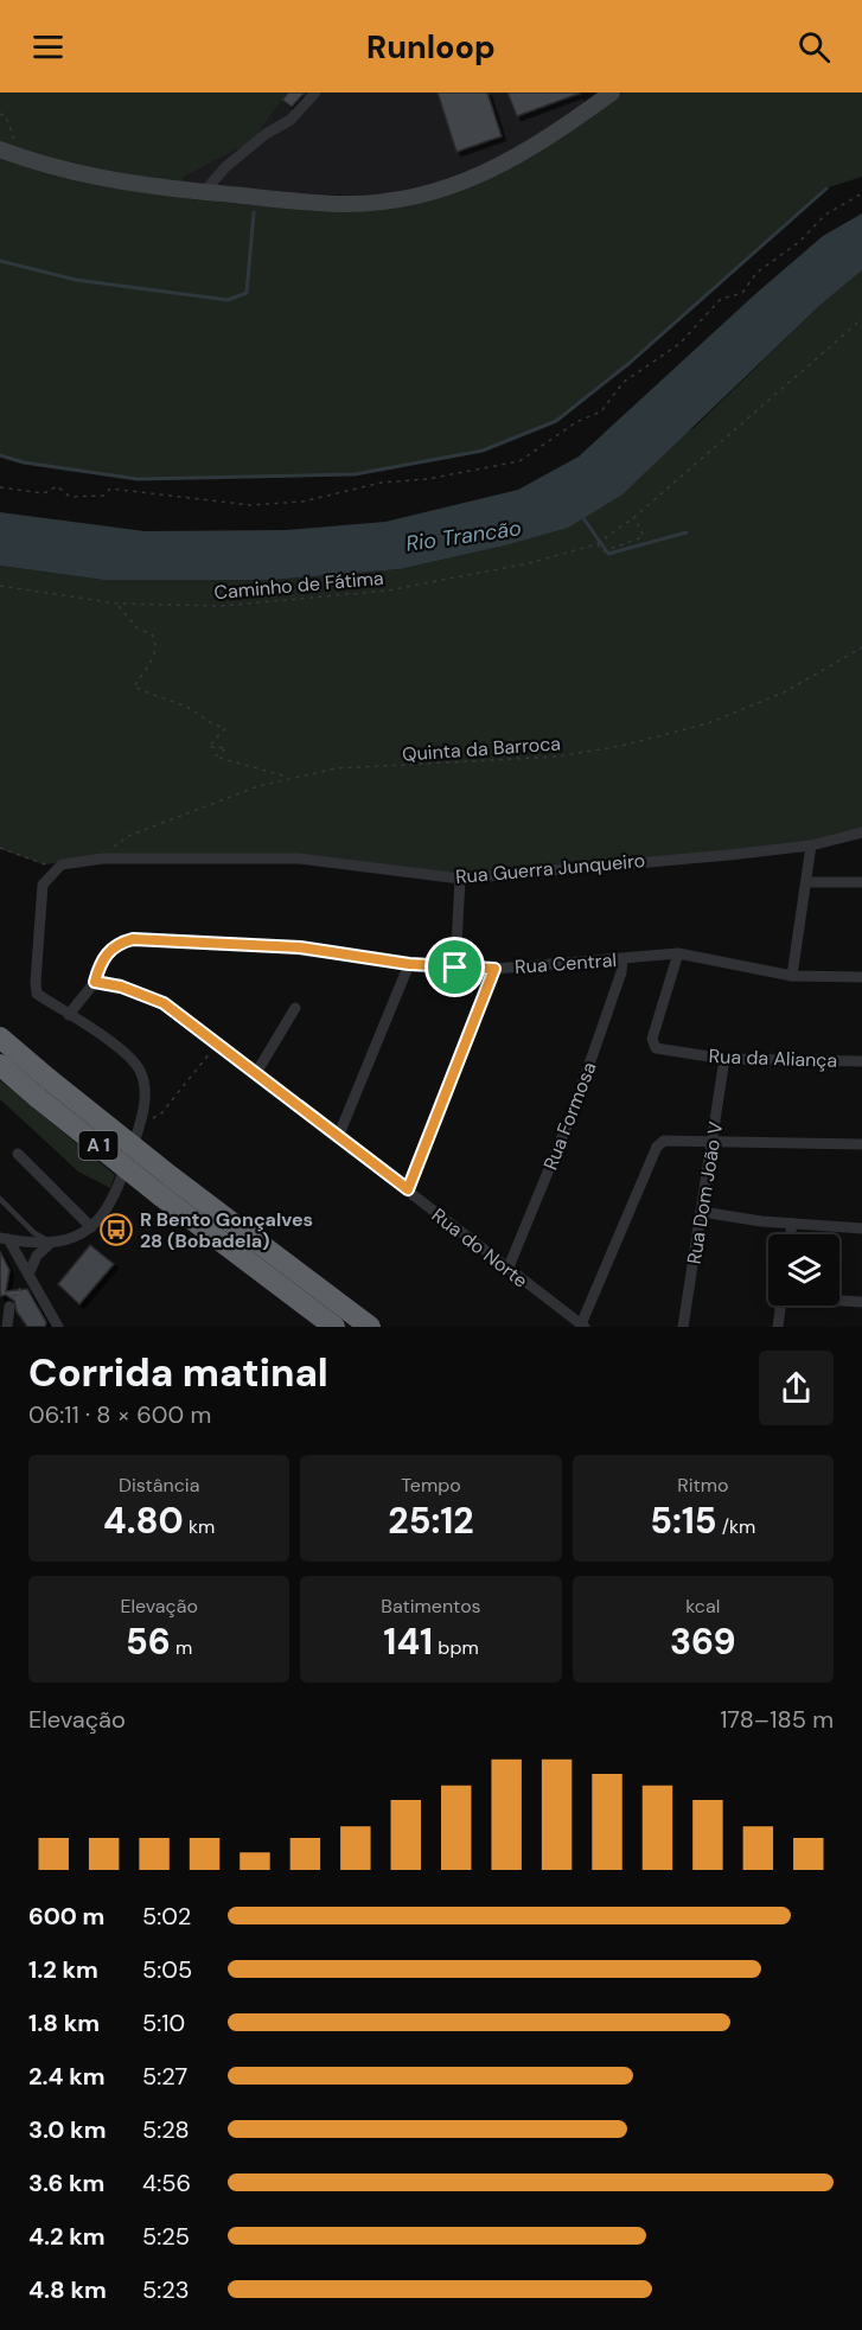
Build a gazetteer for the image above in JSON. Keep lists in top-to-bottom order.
{
  "streets": {
    "highway": ["A 1"],
    "street": [
      "Rua Guerra Junqueiro",
      "Rua Central",
      "Rua da Aliança",
      "Rua Formosa",
      "Rua Dom João V",
      "Rua do Norte"
    ],
    "path": ["Caminho de Fátima", "Quinta da Barroca"]
  },
  "crossings": [
    ["Quinta da Barroca", "Rua Guerra Junqueiro"],
    ["Rua Guerra Junqueiro", "Rua Central"],
    ["Rua Central", "Rua da Aliança"],
    ["Rua Central", "Rua Formosa"],
    ["Rua Central", "Rua do Norte"],
    ["Rua da Aliança", "Rua Dom João V"],
    ["Rua Formosa", "Rua do Norte"]
  ],
  "water": ["Rio Trancão"],
  "places": {
    "bus stop": ["R Bento Gonçalves 28 (Bobadela)"]
  },
  "page": {
    "header": "Runloop",
    "heading": ["Corrida matinal", "06:11 · 8 × 600 m"],
    "stats": [
      ["Distância", "4.80 km"],
      ["Tempo", "25:12"],
      ["Ritmo", "5:15 /km"],
      ["Elevação", "56 m"],
      ["Batimentos", "141 bpm"],
      ["kcal", "369"]
    ],
    "chart": ["Elevação", "178–185 m"],
    "list": [
      {
        "name": "600 m",
        "note": "5:02"
      },
      {
        "name": "1.2 km",
        "note": "5:05"
      },
      {
        "name": "1.8 km",
        "note": "5:10"
      },
      {
        "name": "2.4 km",
        "note": "5:27"
      },
      {
        "name": "3.0 km",
        "note": "5:28"
      },
      {
        "name": "3.6 km",
        "note": "4:56"
      },
      {
        "name": "4.2 km",
        "note": "5:25"
      },
      {
        "name": "4.8 km",
        "note": "5:23"
      }
    ]
  }
}
